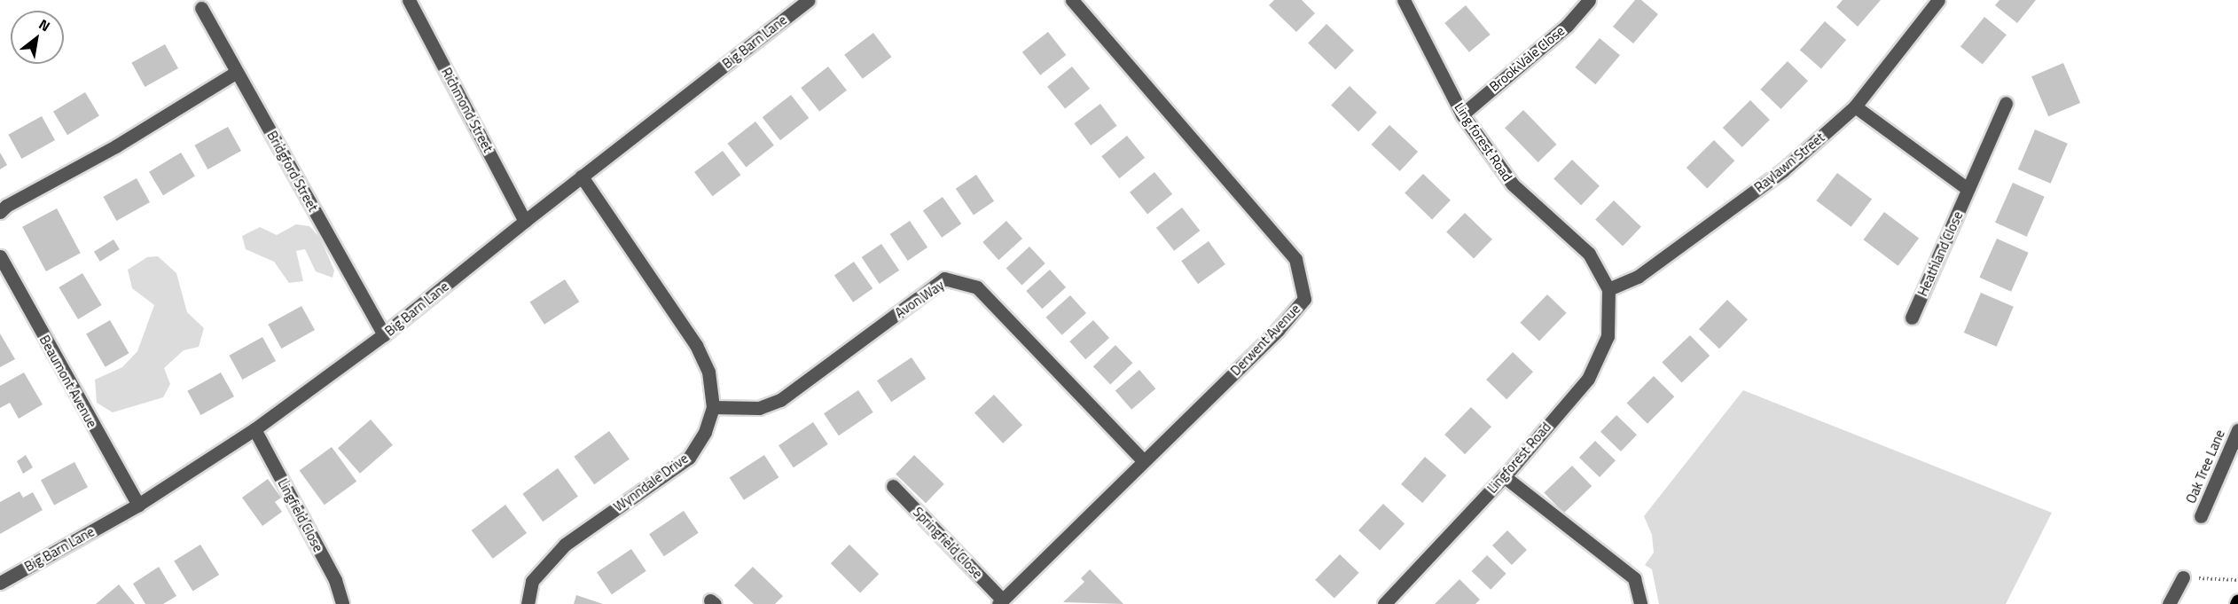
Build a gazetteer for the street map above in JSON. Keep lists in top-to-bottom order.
{
  "streets": {
    "street": [
      "Big Barn Lane",
      "Brook Vale Close",
      "Richmond Street",
      "Ling forest Road",
      "Raylawn Street",
      "Bridgford Street",
      "Heathland Close",
      "Avon Way",
      "Derwent Avenue",
      "Beaumont Avenue",
      "Lingforest Road",
      "Oak Tree Lane",
      "Wynndale Drive",
      "Lingfield Close",
      "Springfield Close"
    ]
  },
  "crossings": [
    ["Big Barn Lane", "Richmond Street"],
    ["Big Barn Lane", "Bridgford Street"],
    ["Big Barn Lane", "Beaumont Avenue"],
    ["Big Barn Lane", "Wynndale Drive"],
    ["Big Barn Lane", "Lingfield Close"],
    ["Brook Vale Close", "Ling forest Road"],
    ["Ling forest Road", "Raylawn Street"],
    ["Ling forest Road", "Lingforest Road"],
    ["Raylawn Street", "Lingforest Road"],
    ["Avon Way", "Derwent Avenue"],
    ["Avon Way", "Wynndale Drive"],
    ["Derwent Avenue", "Springfield Close"]
  ],
  "north": "top right"
}
